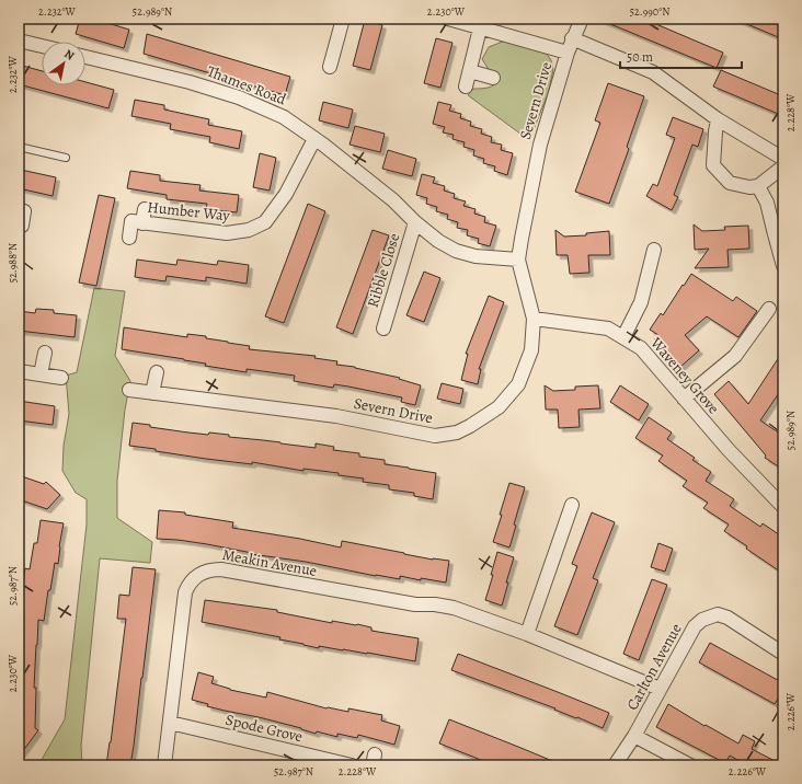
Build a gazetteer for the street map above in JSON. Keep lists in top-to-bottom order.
{
  "streets": {
    "street": [
      "Thames Road",
      "Severn Drive",
      "Humber Way",
      "Ribble Close",
      "Waveney Grove",
      "Meakin Avenue",
      "Carlton Avenue",
      "Spode Grove"
    ]
  },
  "crossings": [
    ["Thames Road", "Severn Drive"],
    ["Thames Road", "Humber Way"],
    ["Thames Road", "Ribble Close"],
    ["Severn Drive", "Waveney Grove"],
    ["Meakin Avenue", "Carlton Avenue"],
    ["Meakin Avenue", "Spode Grove"]
  ],
  "scale_bar": "50 m",
  "north": "top right",
  "coordinates": [
    "2.232°W",
    "52.989°N",
    "2.230°W",
    "52.990°N",
    "2.228°W",
    "52.988°N",
    "52.987°N",
    "2.226°W"
  ]
}
